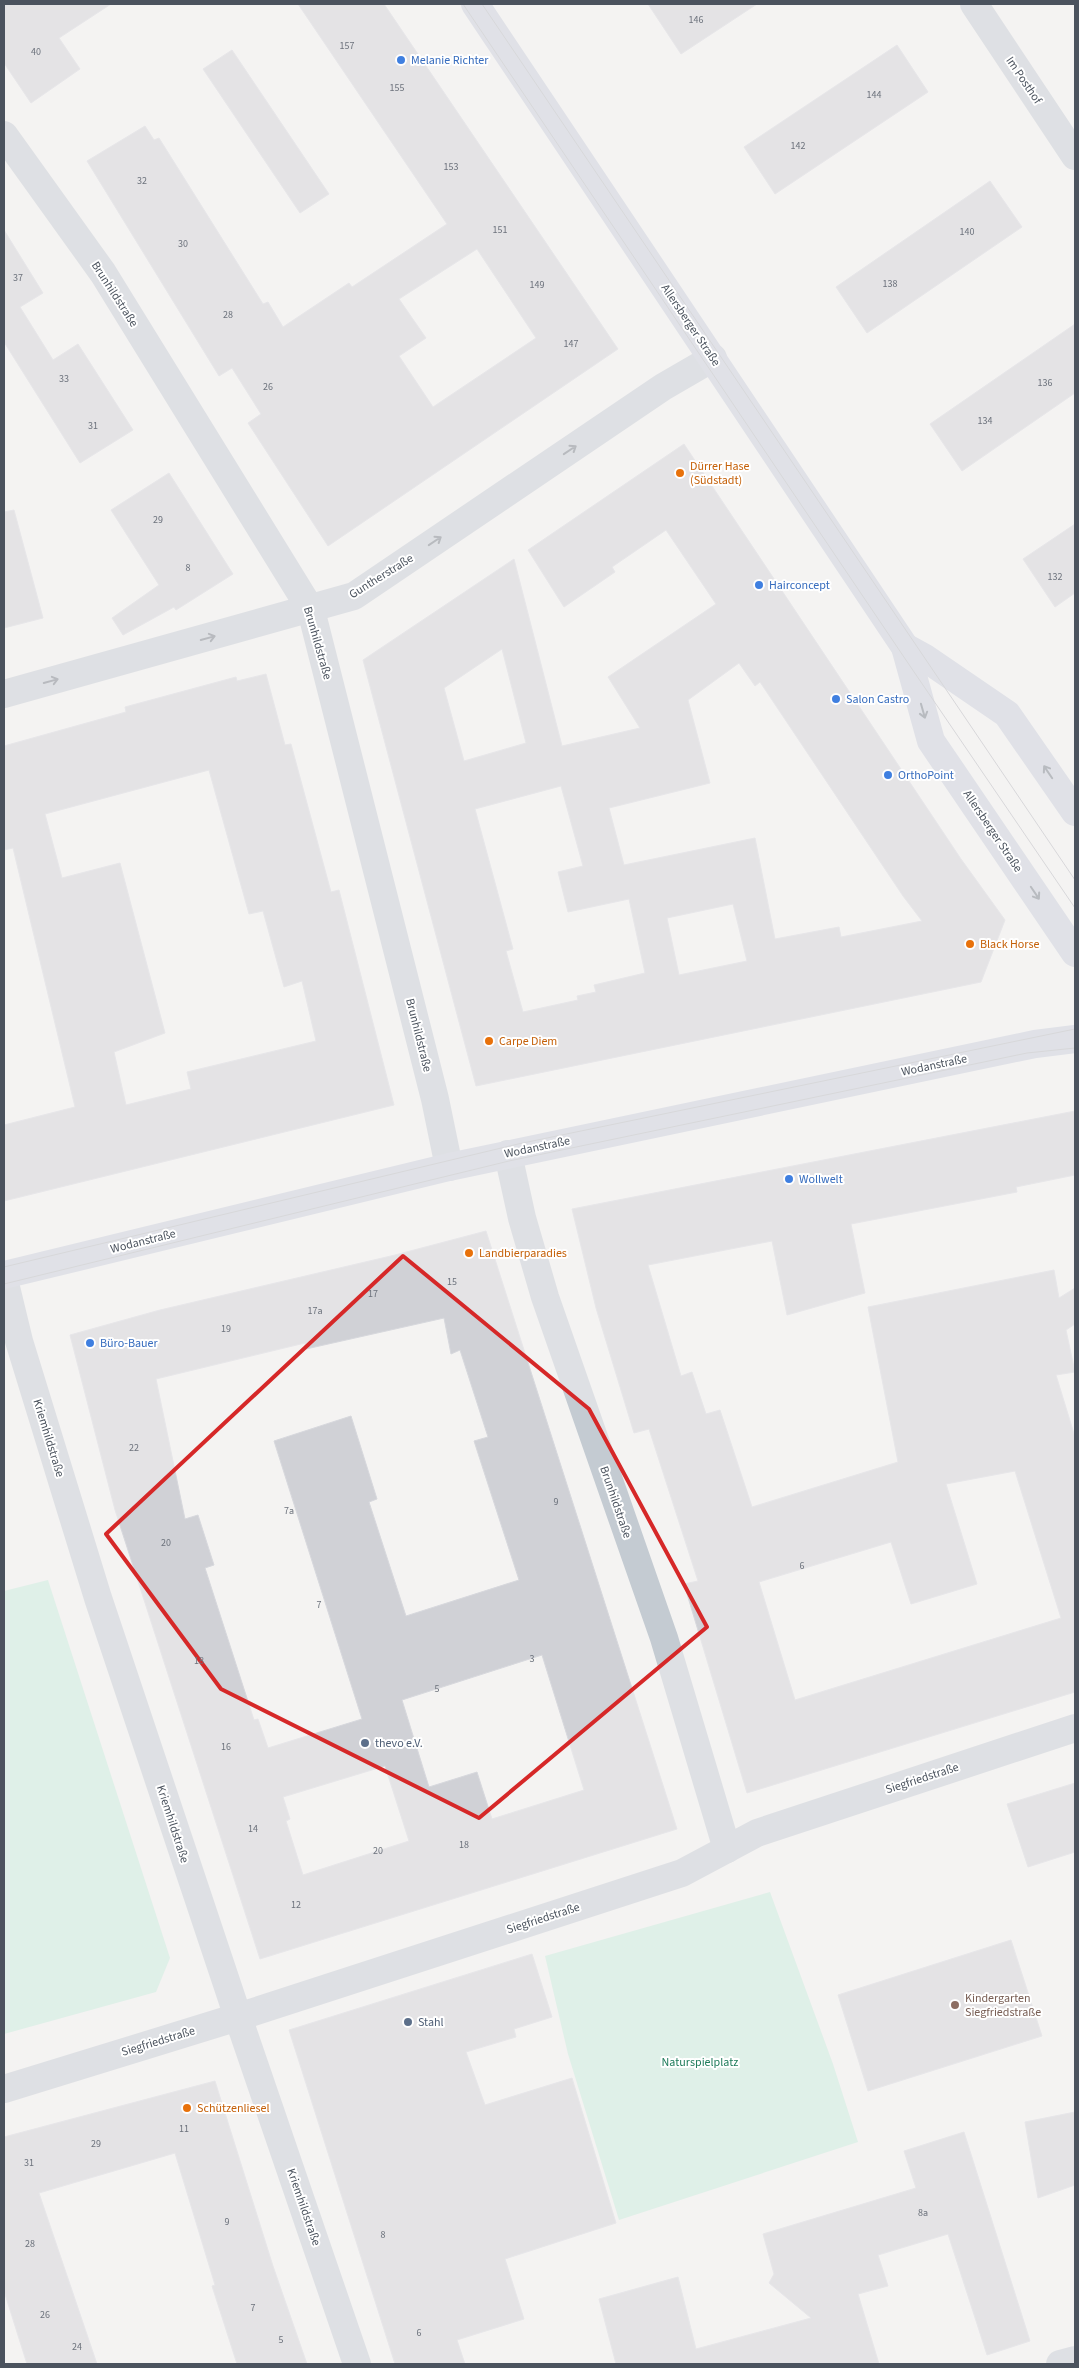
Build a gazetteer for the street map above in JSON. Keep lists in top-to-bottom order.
{
  "streets": {
    "main road": ["Allersberger Straße", "Wodanstraße"],
    "street": [
      "Im Posthof",
      "Brunhildstraße",
      "Guntherstraße",
      "Kriemhildstraße",
      "Siegfriedstraße"
    ]
  },
  "crossings": [
    ["Brunhildstraße", "Guntherstraße"],
    ["Brunhildstraße", "Wodanstraße"],
    ["Brunhildstraße", "Siegfriedstraße"],
    ["Allersberger Straße", "Guntherstraße"],
    ["Wodanstraße", "Kriemhildstraße"],
    ["Kriemhildstraße", "Siegfriedstraße"]
  ],
  "one_way": ["Guntherstraße"],
  "parks": ["Naturspielplatz"],
  "places": [
    "Melanie Richter",
    "Dürrer Hase (Südstadt)",
    "Hairconcept",
    "Salon Castro",
    "OrthoPoint",
    "Black Horse",
    "Carpe Diem",
    "Wollwelt",
    "Landbierparadies",
    "Büro-Bauer",
    "thevo e.V.",
    "Kindergarten Siegfriedstraße",
    "Stahl",
    "Schützenliesel"
  ],
  "house_numbers": [
    "146",
    "157",
    "40",
    "155",
    "144",
    "142",
    "153",
    "32",
    "151",
    "140",
    "30",
    "37",
    "138",
    "149",
    "28",
    "147",
    "33",
    "136",
    "26",
    "134",
    "31",
    "29",
    "8",
    "132",
    "15",
    "17",
    "17a",
    "19",
    "22",
    "9",
    "7a",
    "20",
    "6",
    "7",
    "3",
    "18",
    "5",
    "16",
    "14",
    "18",
    "20",
    "12",
    "11",
    "29",
    "31",
    "8a",
    "9",
    "8",
    "28",
    "7",
    "26",
    "6",
    "5",
    "24"
  ]
}
